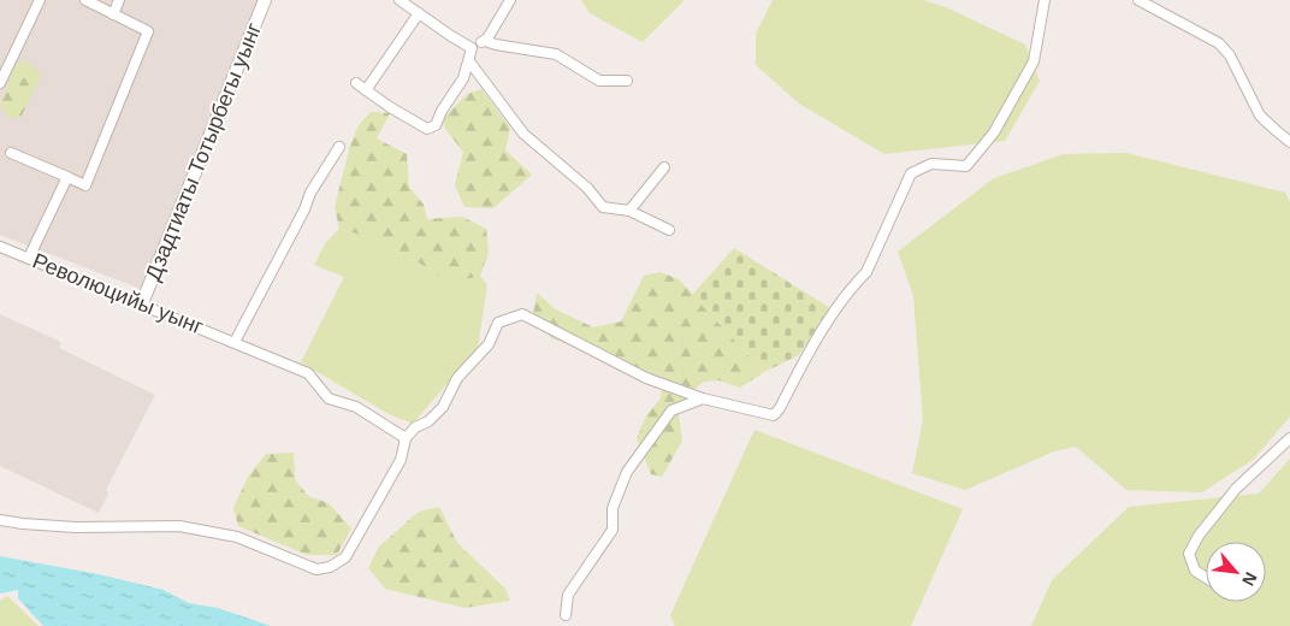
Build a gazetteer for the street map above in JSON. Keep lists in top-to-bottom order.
{
  "streets": {
    "street": ["Дзадтиаты Тотырбегы уынг", "Революцийы уынг"]
  },
  "crossings": [
    ["Дзадтиаты Тотырбегы уынг", "Революцийы уынг"]
  ],
  "north": "bottom right"
}
